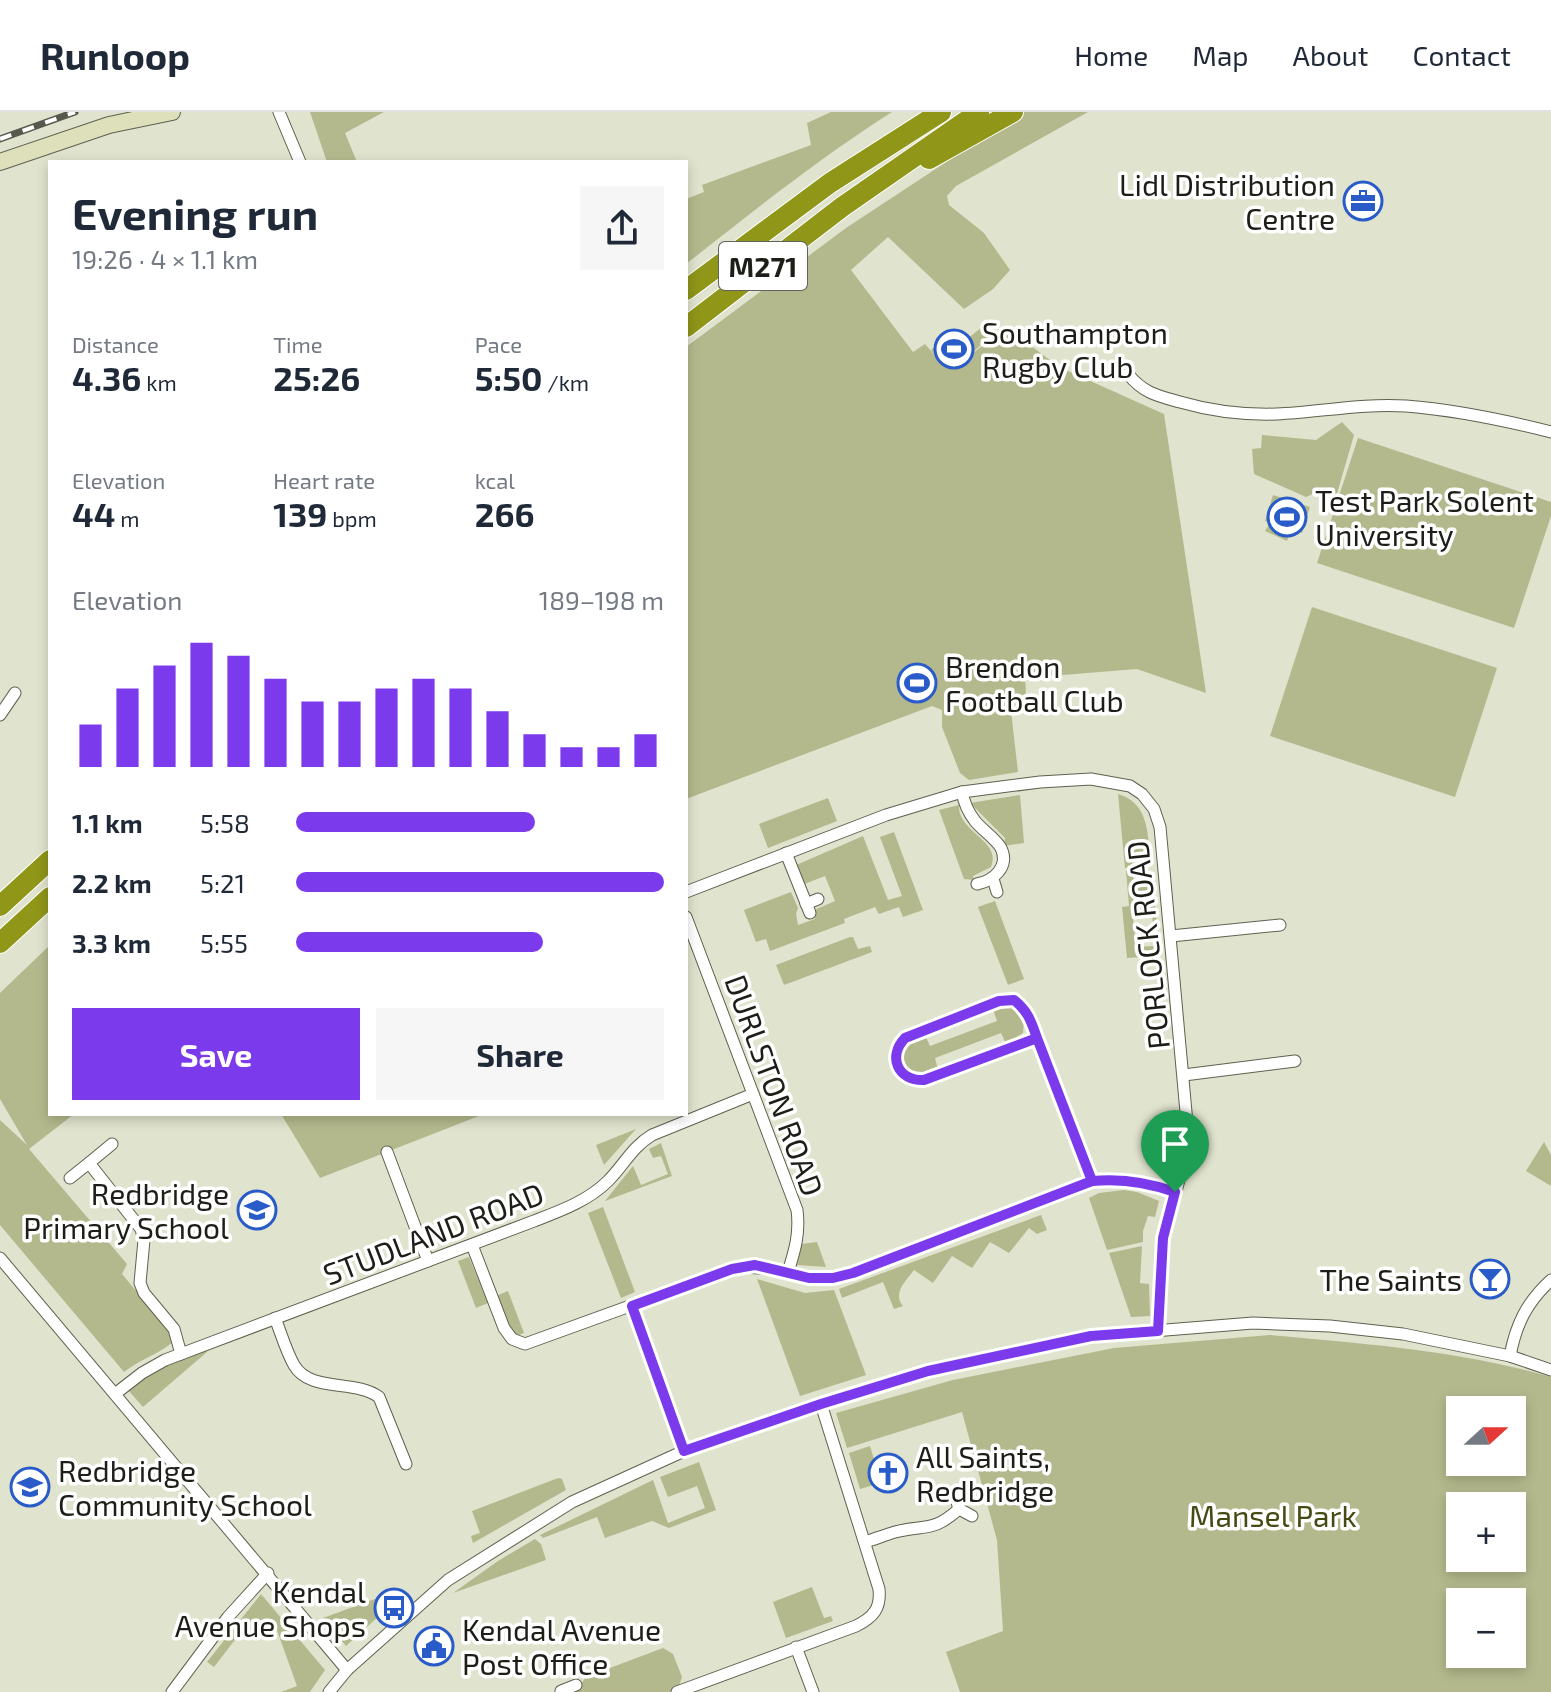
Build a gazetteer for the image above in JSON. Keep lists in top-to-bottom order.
{
  "streets": {
    "highway": ["M271"],
    "street": ["PORLOCK ROAD", "DURLSTON ROAD", "STUDLAND ROAD"]
  },
  "crossings": [
    ["DURLSTON ROAD", "STUDLAND ROAD"]
  ],
  "parks": ["Mansel Park"],
  "places": {
    "office": ["Lidl Distribution Centre"],
    "sports": ["Southampton Rugby Club", "Test Park Solent University", "Brendon Football Club"],
    "school or university": ["Redbridge Primary School", "Redbridge Community School"],
    "bar": ["The Saints"],
    "church": ["All Saints, Redbridge"],
    "bus stop": ["Kendal Avenue Shops"],
    "public building": ["Kendal Avenue Post Office"]
  },
  "north": "right",
  "page": {
    "header": "Runloop",
    "nav": [
      "Home",
      "Map",
      "About",
      "Contact"
    ],
    "heading": ["Evening run", "19:26 · 4 × 1.1 km"],
    "stats": [
      ["Distance", "4.36 km"],
      ["Time", "25:26"],
      ["Pace", "5:50 /km"],
      ["Elevation", "44 m"],
      ["Heart rate", "139 bpm"],
      ["kcal", "266"]
    ],
    "chart": ["Elevation", "189–198 m"],
    "list": [
      {
        "name": "1.1 km",
        "note": "5:58"
      },
      {
        "name": "2.2 km",
        "note": "5:21"
      },
      {
        "name": "3.3 km",
        "note": "5:55"
      }
    ],
    "buttons": ["Save", "Share"],
    "map_buttons": ["+", "−"]
  }
}
